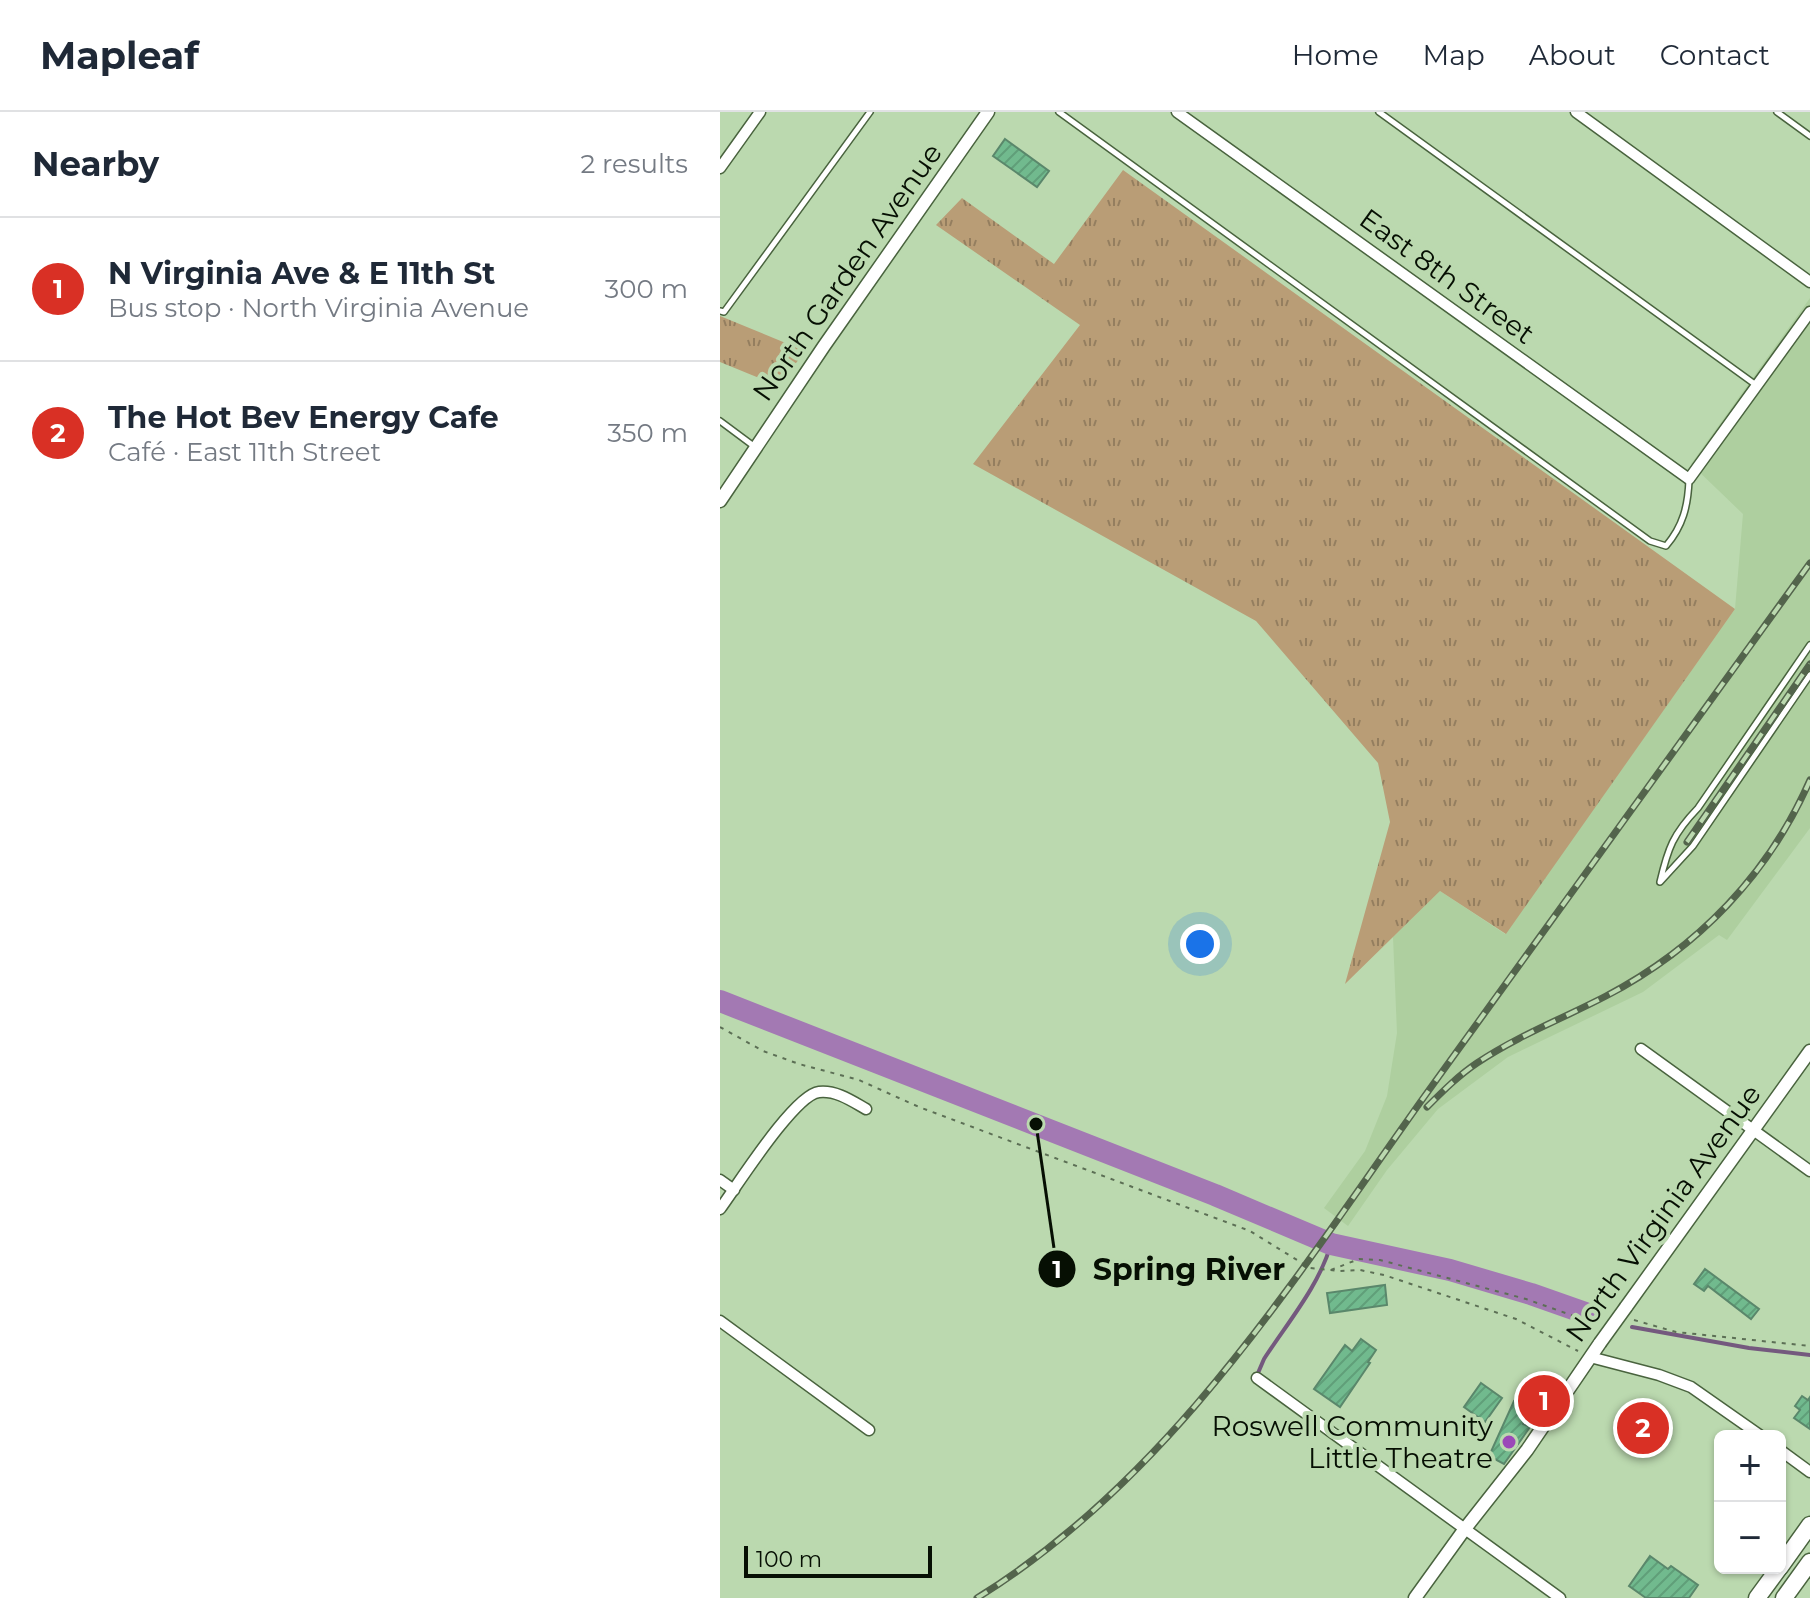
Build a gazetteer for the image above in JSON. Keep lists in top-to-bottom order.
{
  "streets": {
    "street": ["North Garden Avenue", "East 8th Street", "North Virginia Avenue"]
  },
  "places": ["Spring River", "Roswell Community Little Theatre"],
  "scale_bar": "100 m",
  "page": {
    "header": "Mapleaf",
    "nav": [
      "Home",
      "Map",
      "About",
      "Contact"
    ],
    "heading": ["Nearby", "2 results"],
    "list": [
      {
        "mark": "1",
        "name": "N Virginia Ave & E 11th St",
        "note": "Bus stop · North Virginia Avenue",
        "value": "300 m"
      },
      {
        "mark": "2",
        "name": "The Hot Bev Energy Cafe",
        "note": "Café · East 11th Street",
        "value": "350 m"
      }
    ],
    "pins": ["1", "2"],
    "map_buttons": ["+", "−"],
    "scale": "100 m"
  }
}
